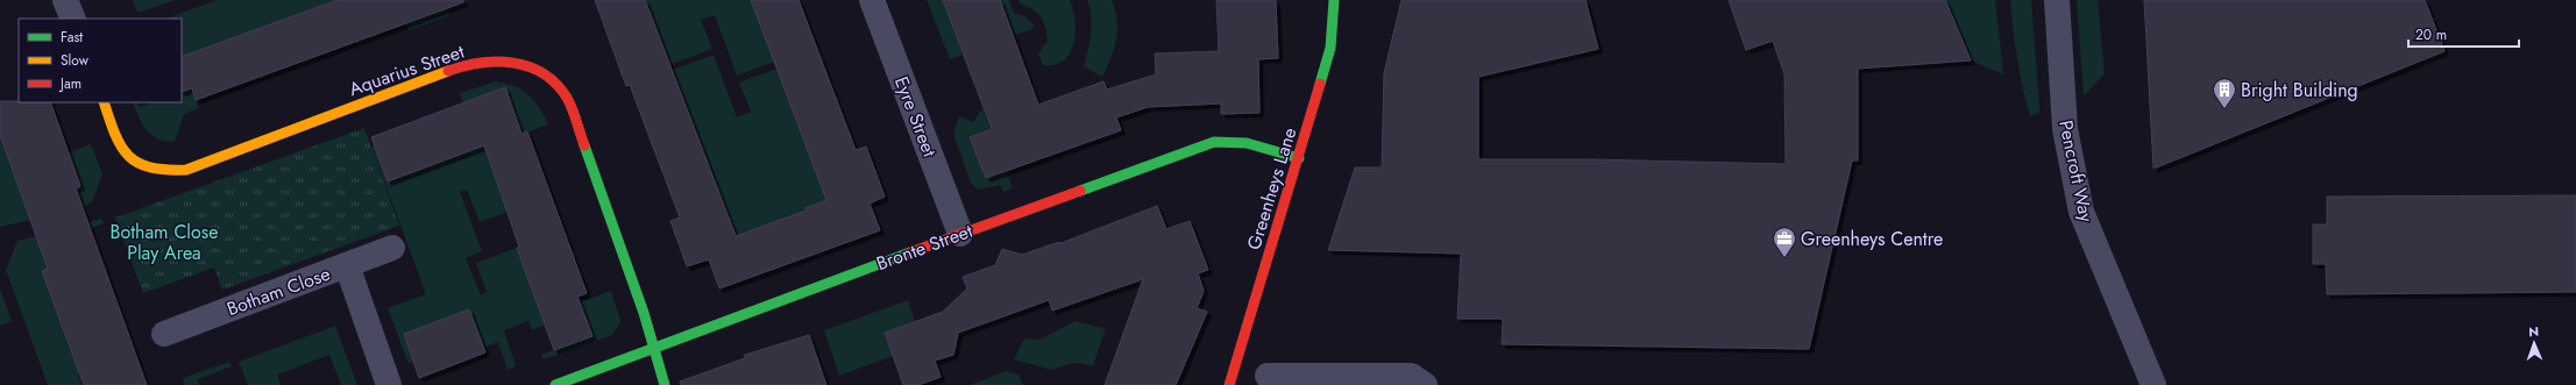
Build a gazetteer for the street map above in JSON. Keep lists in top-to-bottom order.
{
  "streets": {
    "street": [
      "Aquarius Street",
      "Eyre Street",
      "Pencroft Way",
      "Greenheys Lane",
      "Bronte Street",
      "Botham Close"
    ]
  },
  "crossings": [
    ["Aquarius Street", "Bronte Street"],
    ["Eyre Street", "Bronte Street"],
    ["Greenheys Lane", "Bronte Street"]
  ],
  "parks": ["Botham Close Play Area"],
  "places": {
    "building": ["Bright Building"],
    "office": ["Greenheys Centre"]
  },
  "legend": ["Fast", "Slow", "Jam"],
  "scale_bar": "20 m",
  "north": "top"
}
